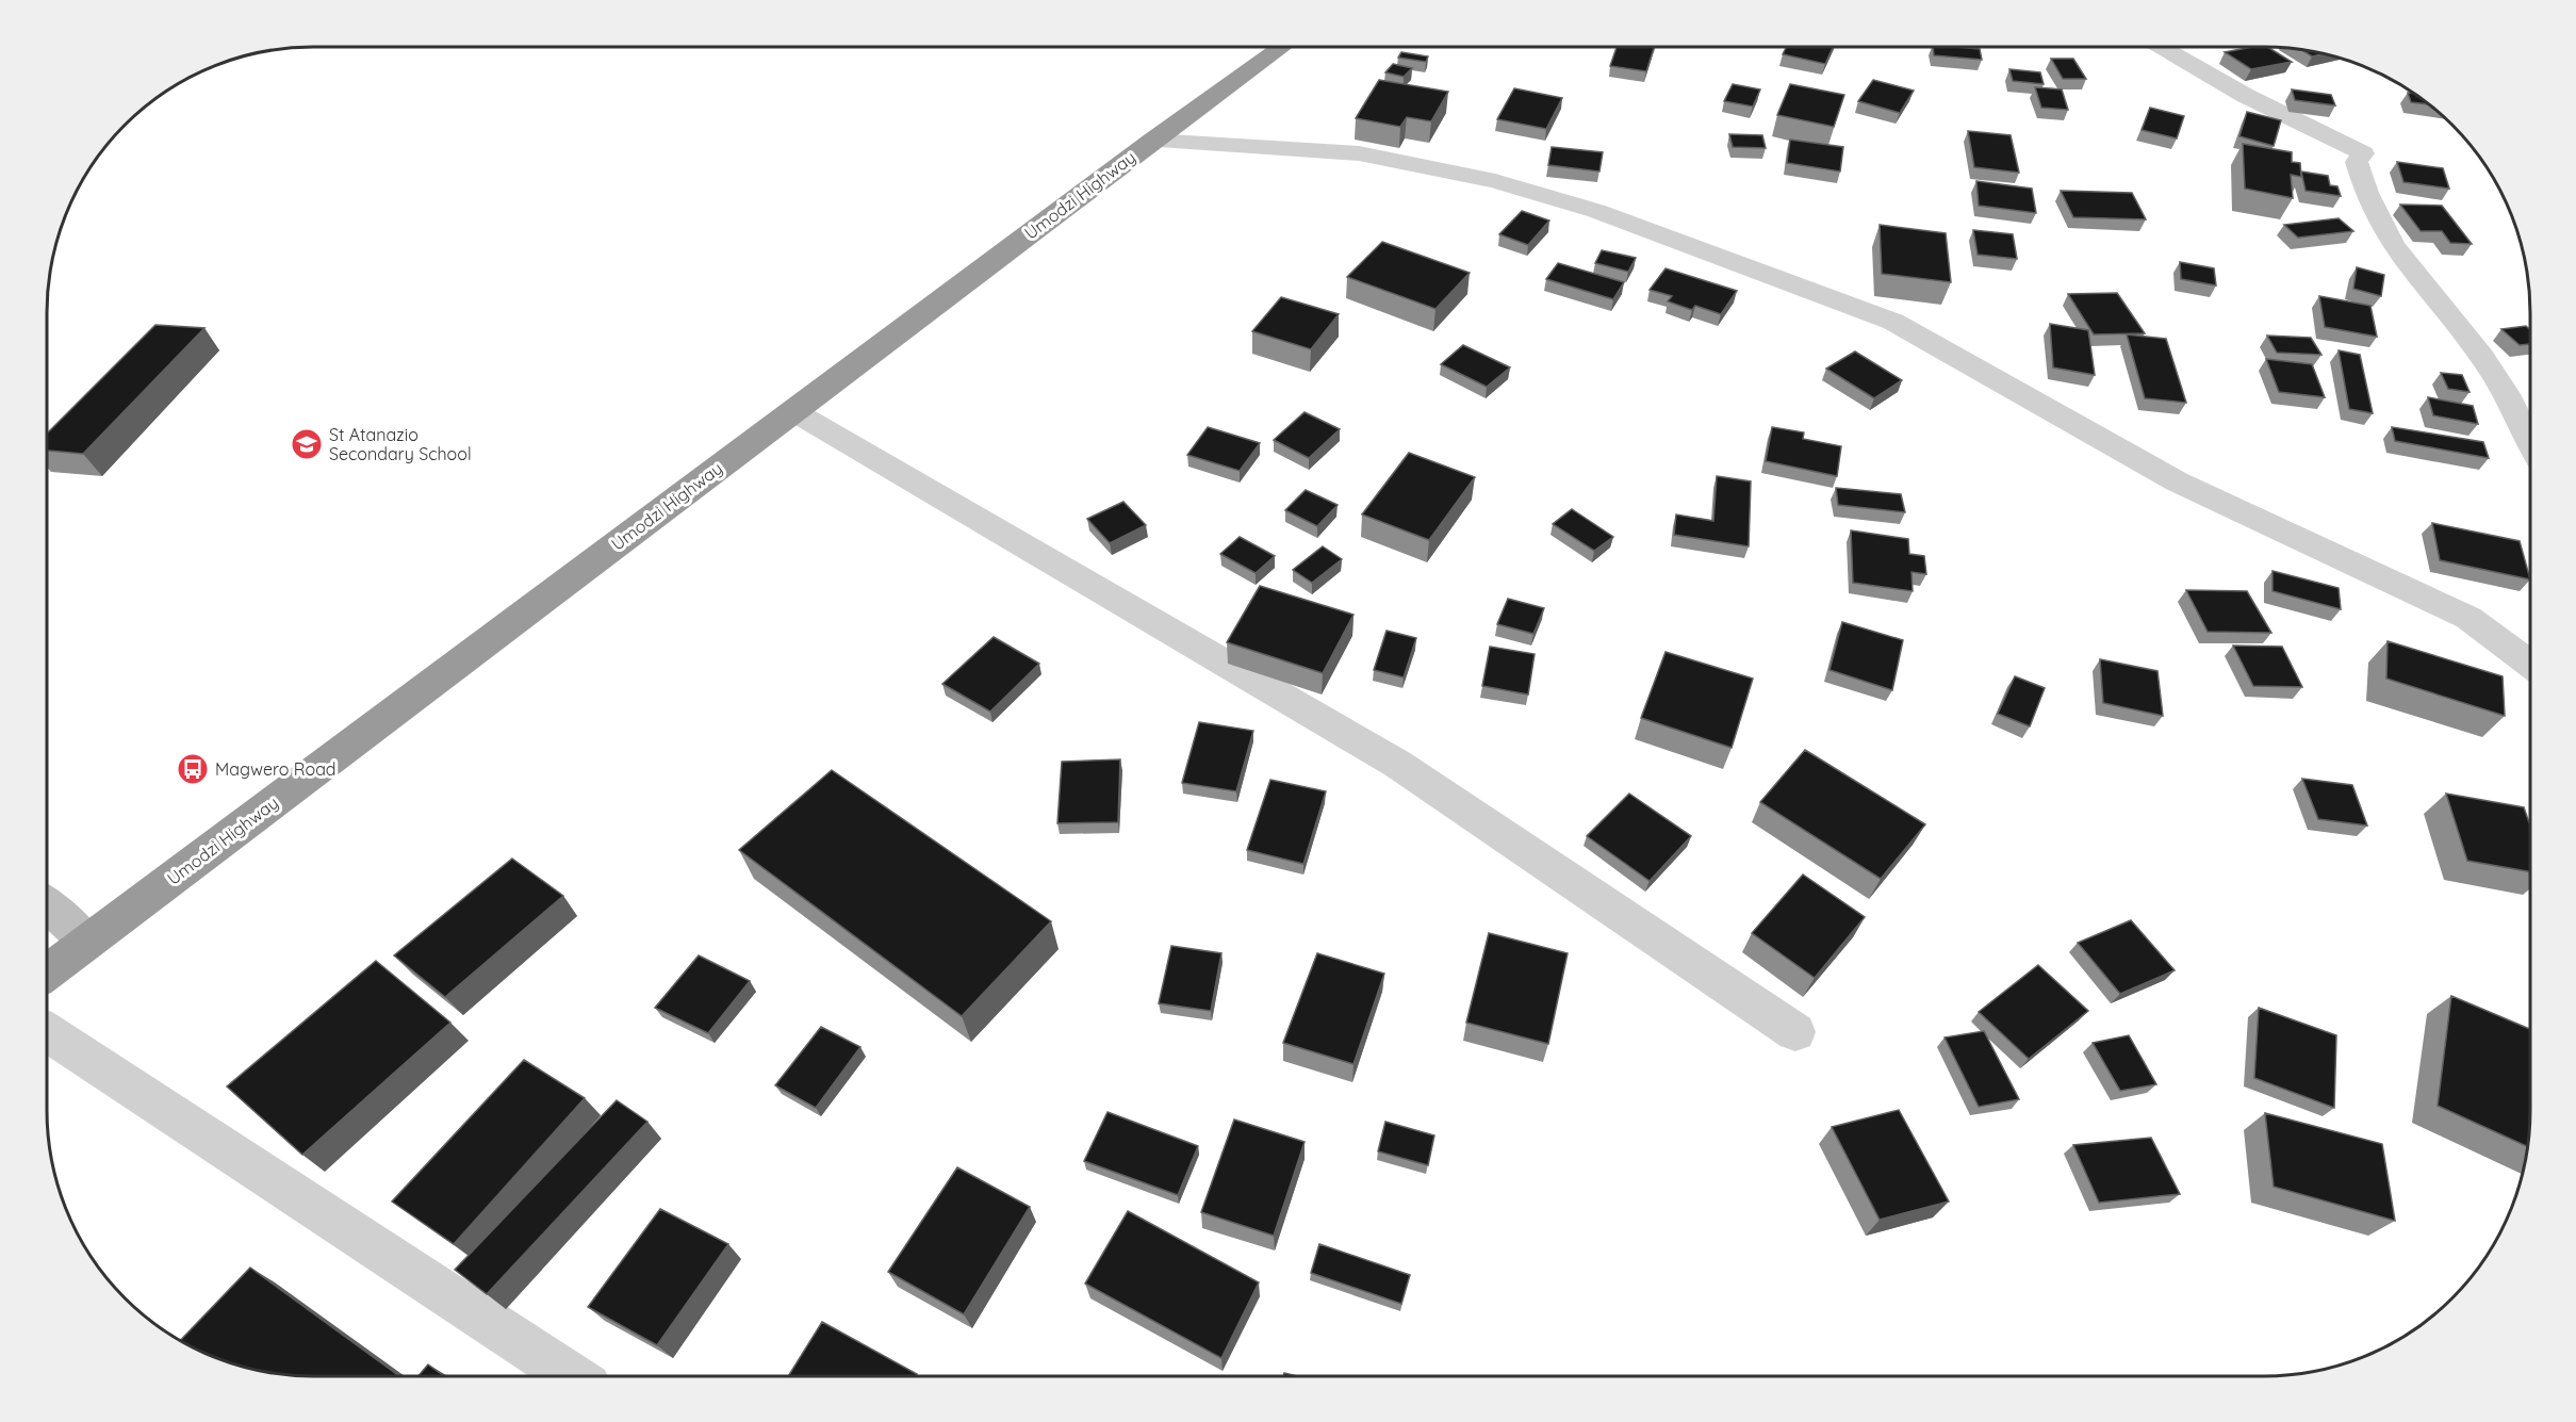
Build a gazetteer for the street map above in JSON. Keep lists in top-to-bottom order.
{
  "streets": {
    "highway": ["Umodzi Highway"]
  },
  "places": {
    "school or university": ["St Atanazio Secondary School"],
    "bus stop": ["Magwero Road"]
  }
}
